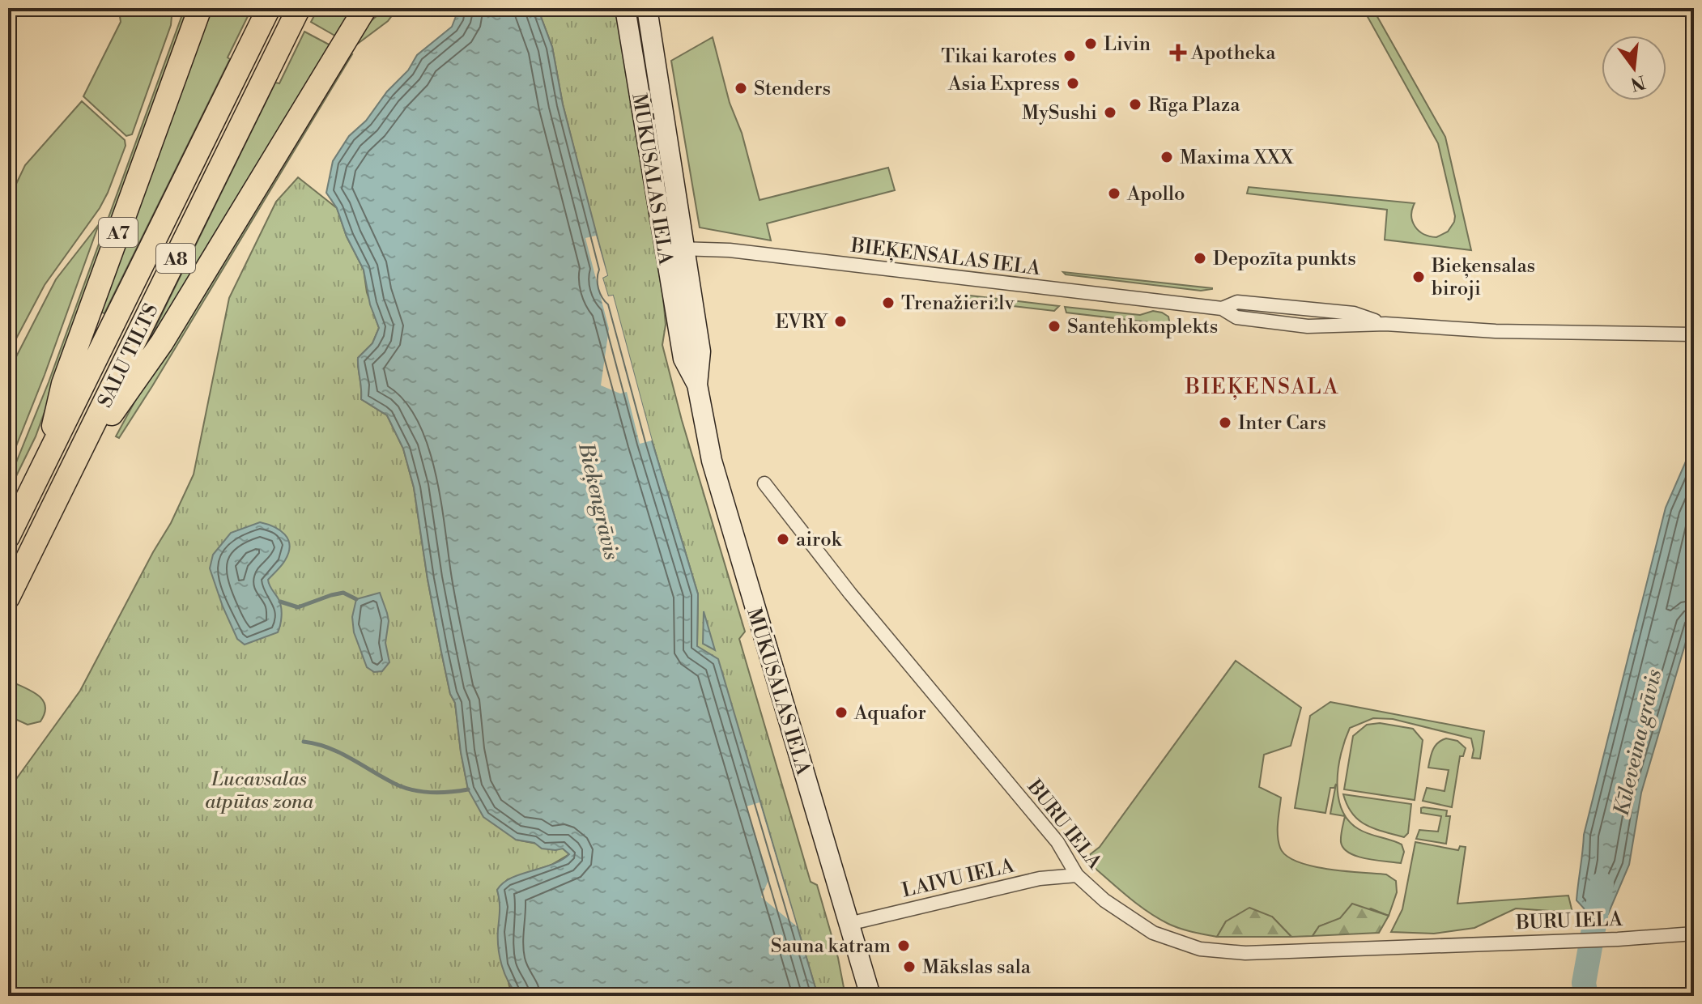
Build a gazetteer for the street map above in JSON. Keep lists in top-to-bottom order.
{
  "streets": {
    "highway": ["A7", "A8", "SALU TILTS"],
    "main road": ["MŪKUSALAS IELA"],
    "street": ["BIEĶENSALAS IELA", "BURU IELA", "LAIVU IELA"]
  },
  "crossings": [
    ["MŪKUSALAS IELA", "BIEĶENSALAS IELA"],
    ["MŪKUSALAS IELA", "LAIVU IELA"],
    ["A7", "SALU TILTS"],
    ["BURU IELA", "LAIVU IELA"]
  ],
  "districts": ["BIEĶENSALA"],
  "water": ["Bieķengrāvis", "Kīleveina grāvis"],
  "parks": ["Lucavsalas atpūtas zona"],
  "places": {
    "other": [
      "Livin",
      "Tikai karotes",
      "Asia Express",
      "Stenders",
      "Rīga Plaza",
      "MySushi",
      "Maxima XXX",
      "Apollo",
      "Depozīta punkts",
      "Bieķensalas biroji",
      "Trenažieri.lv",
      "EVRY",
      "Santehkomplekts",
      "Inter Cars",
      "airok",
      "Aquafor",
      "Sauna katram",
      "Mākslas sala"
    ],
    "health": ["Apotheka"]
  },
  "north": "bottom"
}
